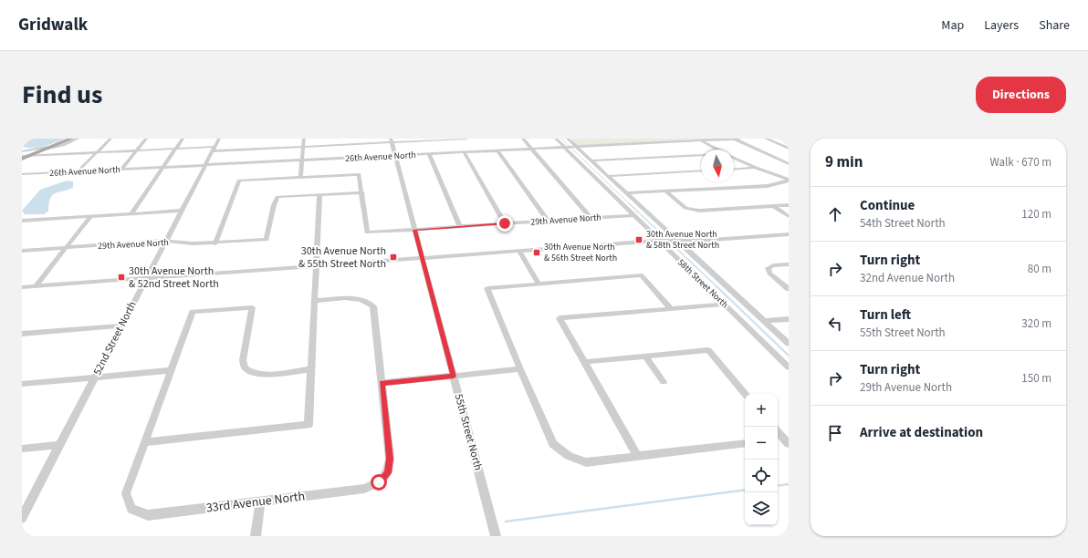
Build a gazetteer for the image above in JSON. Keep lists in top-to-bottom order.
{
  "streets": {
    "street": [
      "26th Avenue North",
      "29th Avenue North",
      "58th Street North",
      "52nd Street North",
      "55th Street North",
      "33rd Avenue North"
    ]
  },
  "crossings": [
    ["26th Avenue North", "58th Street North"],
    ["26th Avenue North", "52nd Street North"],
    ["26th Avenue North", "55th Street North"],
    ["29th Avenue North", "58th Street North"],
    ["29th Avenue North", "52nd Street North"],
    ["29th Avenue North", "55th Street North"]
  ],
  "places": {
    "transit": [
      "30th Avenue North & 58th Street North",
      "30th Avenue North & 56th Street North",
      "30th Avenue North & 55th Street North",
      "30th Avenue North & 52nd Street North"
    ]
  },
  "north": "bottom",
  "page": {
    "header": "Gridwalk",
    "nav": ["Map", "Layers", "Share"],
    "title": "Find us",
    "buttons": "Directions",
    "heading": ["9 min", "Walk · 670 m"],
    "list": [
      ["Continue", "54th Street North", "120 m"],
      ["Turn right", "32nd Avenue North", "80 m"],
      ["Turn left", "55th Street North", "320 m"],
      ["Turn right", "29th Avenue North", "150 m"],
      "Arrive at destination"
    ],
    "map_buttons": ["+", "−"]
  }
}
